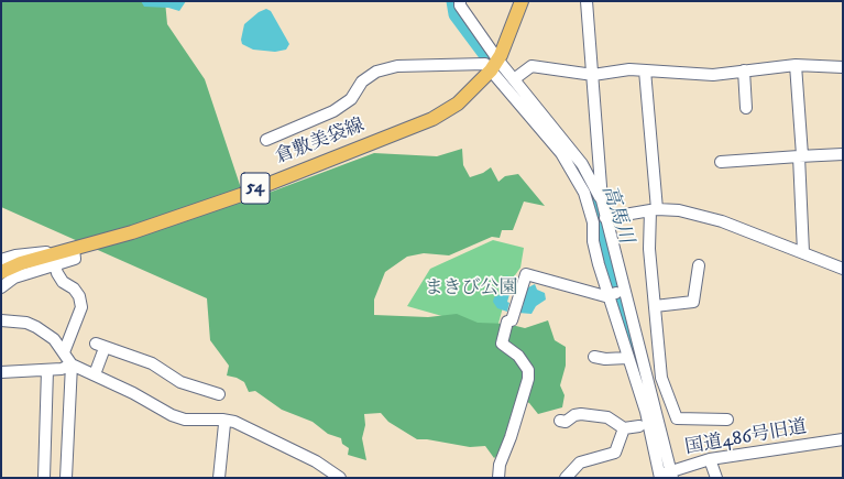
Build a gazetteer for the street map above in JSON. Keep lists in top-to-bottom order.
{
  "streets": {
    "main road": ["倉敷美袋線", "54"],
    "street": ["国道486号旧道"]
  },
  "water": ["高馬川"],
  "parks": ["まきび公園"]
}
